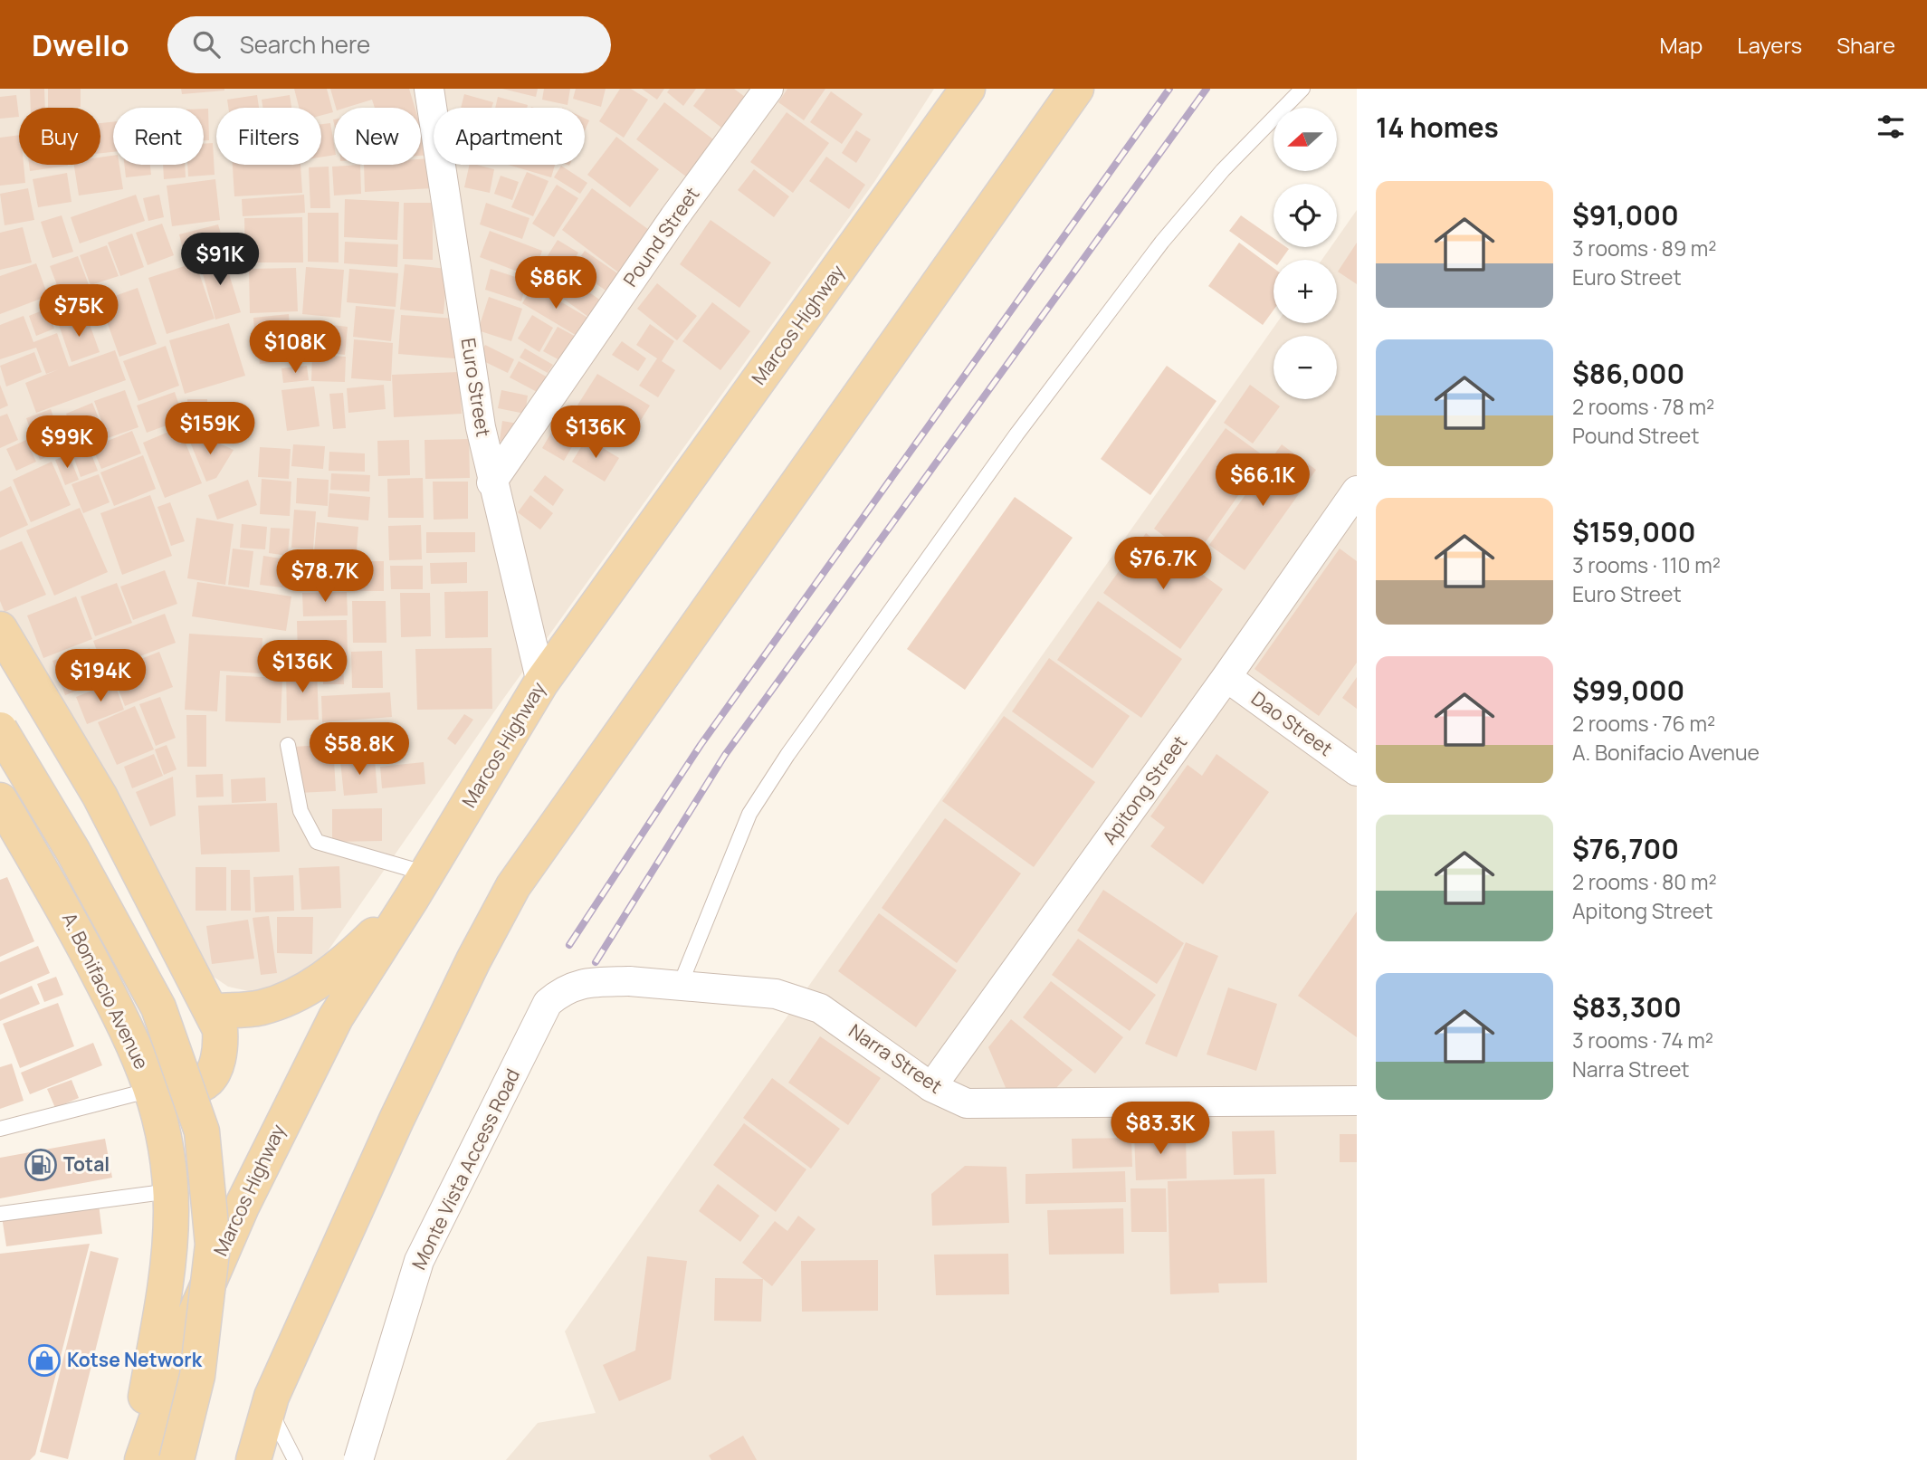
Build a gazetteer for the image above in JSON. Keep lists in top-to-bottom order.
{
  "streets": {
    "main road": ["Marcos Highway", "A. Bonifacio Avenue"],
    "street": [
      "Pound Street",
      "Euro Street",
      "Dao Street",
      "Apitong Street",
      "Narra Street",
      "Monte Vista Access Road"
    ]
  },
  "crossings": [
    ["Pound Street", "Euro Street"],
    ["Marcos Highway", "Euro Street"],
    ["Dao Street", "Apitong Street"],
    ["Apitong Street", "Narra Street"],
    ["Narra Street", "Monte Vista Access Road"]
  ],
  "places": {
    "fuel station": ["Total"],
    "shop": ["Kotse Network"]
  },
  "north": "left",
  "page": {
    "header": "Dwello",
    "search": "Search here",
    "nav": ["Map", "Layers", "Share"],
    "heading": "14 homes",
    "map_buttons": ["+", "−"],
    "chip": [
      "Buy",
      "Rent",
      "Filters",
      "New",
      "Apartment"
    ],
    "list": [
      {
        "name": "$91,000",
        "note": "3 rooms · 89 m² · Euro Street"
      },
      {
        "name": "$86,000",
        "note": "2 rooms · 78 m² · Pound Street"
      },
      {
        "name": "$159,000",
        "note": "3 rooms · 110 m² · Euro Street"
      },
      {
        "name": "$99,000",
        "note": "2 rooms · 76 m² · A. Bonifacio Avenue"
      },
      {
        "name": "$76,700",
        "note": "2 rooms · 80 m² · Apitong Street"
      },
      {
        "name": "$83,300",
        "note": "3 rooms · 74 m² · Narra Street"
      }
    ],
    "price": [
      "$91K",
      "$86K",
      "$75K",
      "$108K",
      "$159K",
      "$136K",
      "$99K",
      "$66.1K",
      "$76.7K",
      "$78.7K",
      "$136K",
      "$194K",
      "$58.8K",
      "$83.3K"
    ]
  }
}
